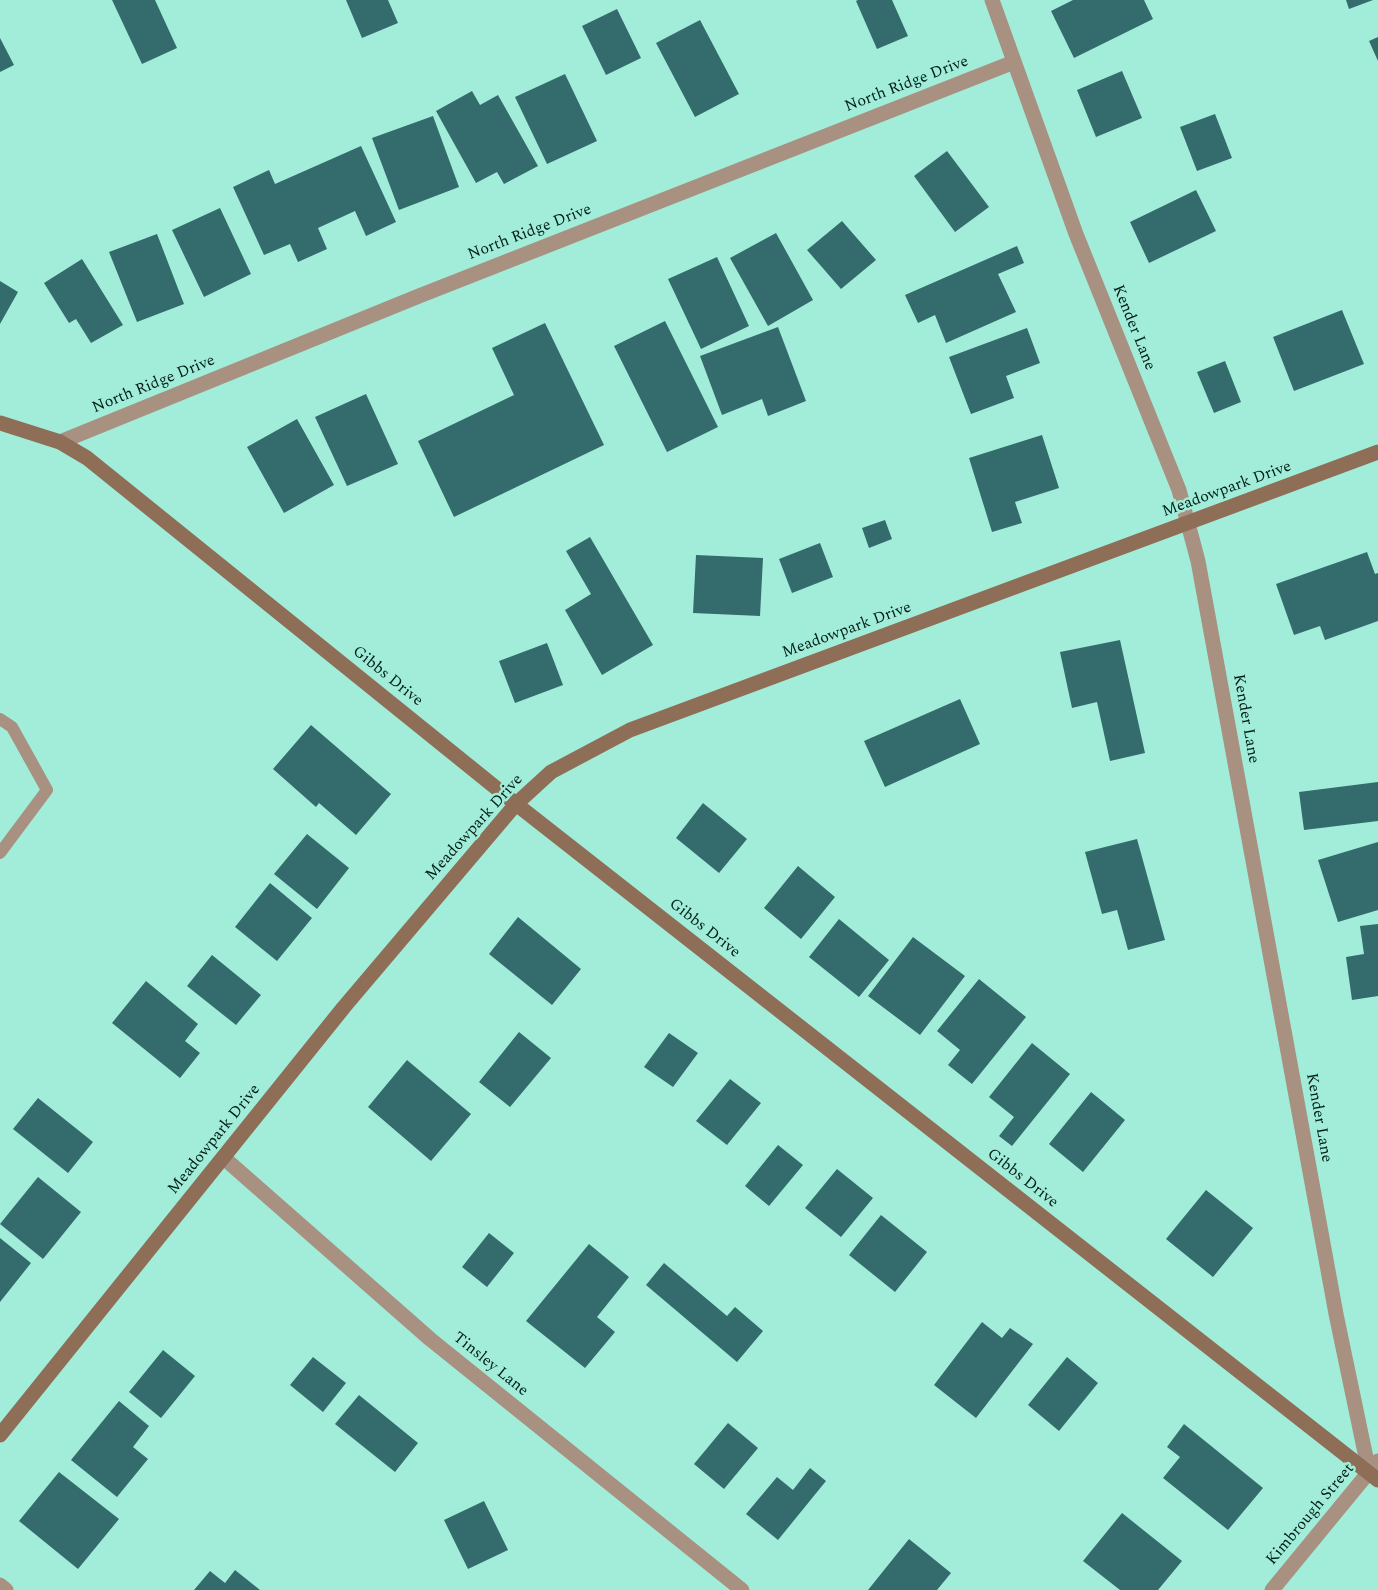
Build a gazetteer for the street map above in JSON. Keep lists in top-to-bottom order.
{
  "streets": {
    "street": [
      "North Ridge Drive",
      "Kender Lane",
      "Meadowpark Drive",
      "Gibbs Drive",
      "Tinsley Lane",
      "Kimbrough Street"
    ]
  },
  "crossings": [
    ["North Ridge Drive", "Kender Lane"],
    ["North Ridge Drive", "Gibbs Drive"],
    ["Kender Lane", "Meadowpark Drive"],
    ["Kender Lane", "Gibbs Drive"],
    ["Kender Lane", "Kimbrough Street"],
    ["Meadowpark Drive", "Gibbs Drive"],
    ["Meadowpark Drive", "Tinsley Lane"],
    ["Gibbs Drive", "Kimbrough Street"]
  ]
}
